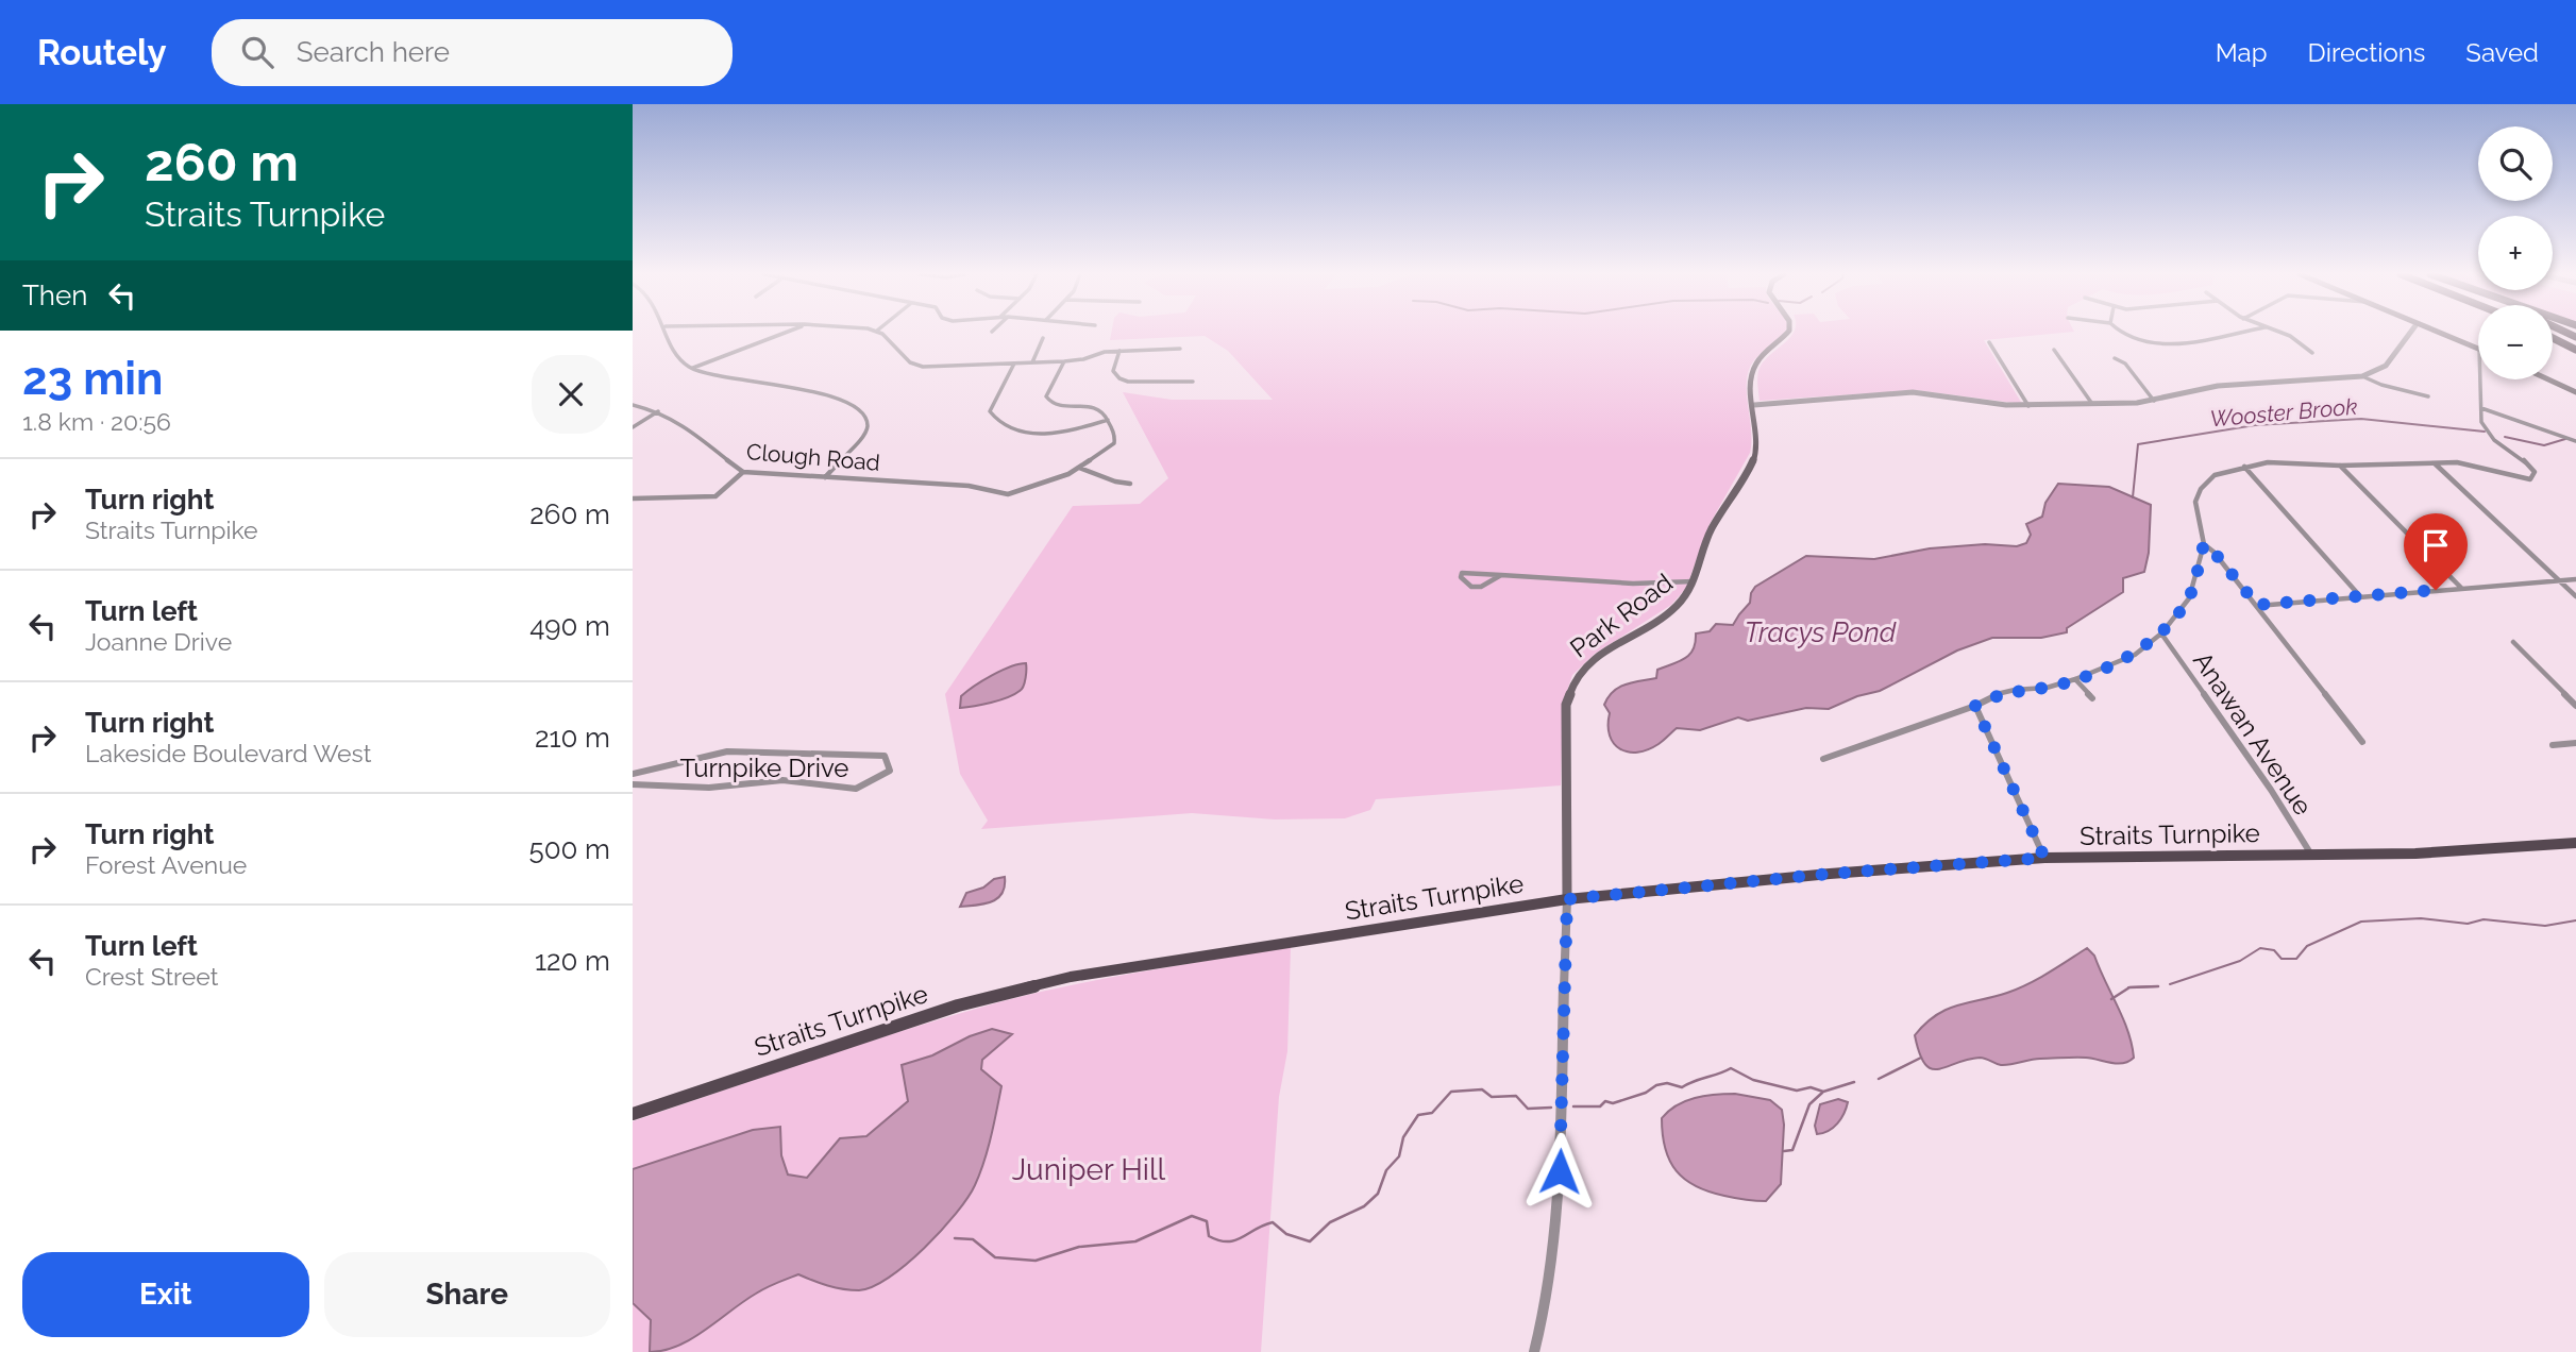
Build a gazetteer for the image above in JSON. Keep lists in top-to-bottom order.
{
  "streets": {
    "main road": ["Park Road", "Straits Turnpike"],
    "street": ["Clough Road", "Anawan Avenue", "Turnpike Drive"]
  },
  "crossings": [
    ["Park Road", "Straits Turnpike"],
    ["Anawan Avenue", "Straits Turnpike"]
  ],
  "water": ["Wooster Brook", "Tracys Pond"],
  "parks": ["Juniper Hill"],
  "page": {
    "header": "Routely",
    "search": "Search here",
    "nav": ["Map", "Directions", "Saved"],
    "turn": ["260 m", "Straits Turnpike"],
    "map_buttons": ["+", "−"],
    "then": "Then",
    "heading": ["23 min", "1.8 km · 20:56"],
    "list": [
      {
        "name": "Turn right",
        "note": "Straits Turnpike",
        "value": "260 m"
      },
      {
        "name": "Turn left",
        "note": "Joanne Drive",
        "value": "490 m"
      },
      {
        "name": "Turn right",
        "note": "Lakeside Boulevard West",
        "value": "210 m"
      },
      {
        "name": "Turn right",
        "note": "Forest Avenue",
        "value": "500 m"
      },
      {
        "name": "Turn left",
        "note": "Crest Street",
        "value": "120 m"
      }
    ],
    "buttons": ["Exit", "Share"]
  }
}
